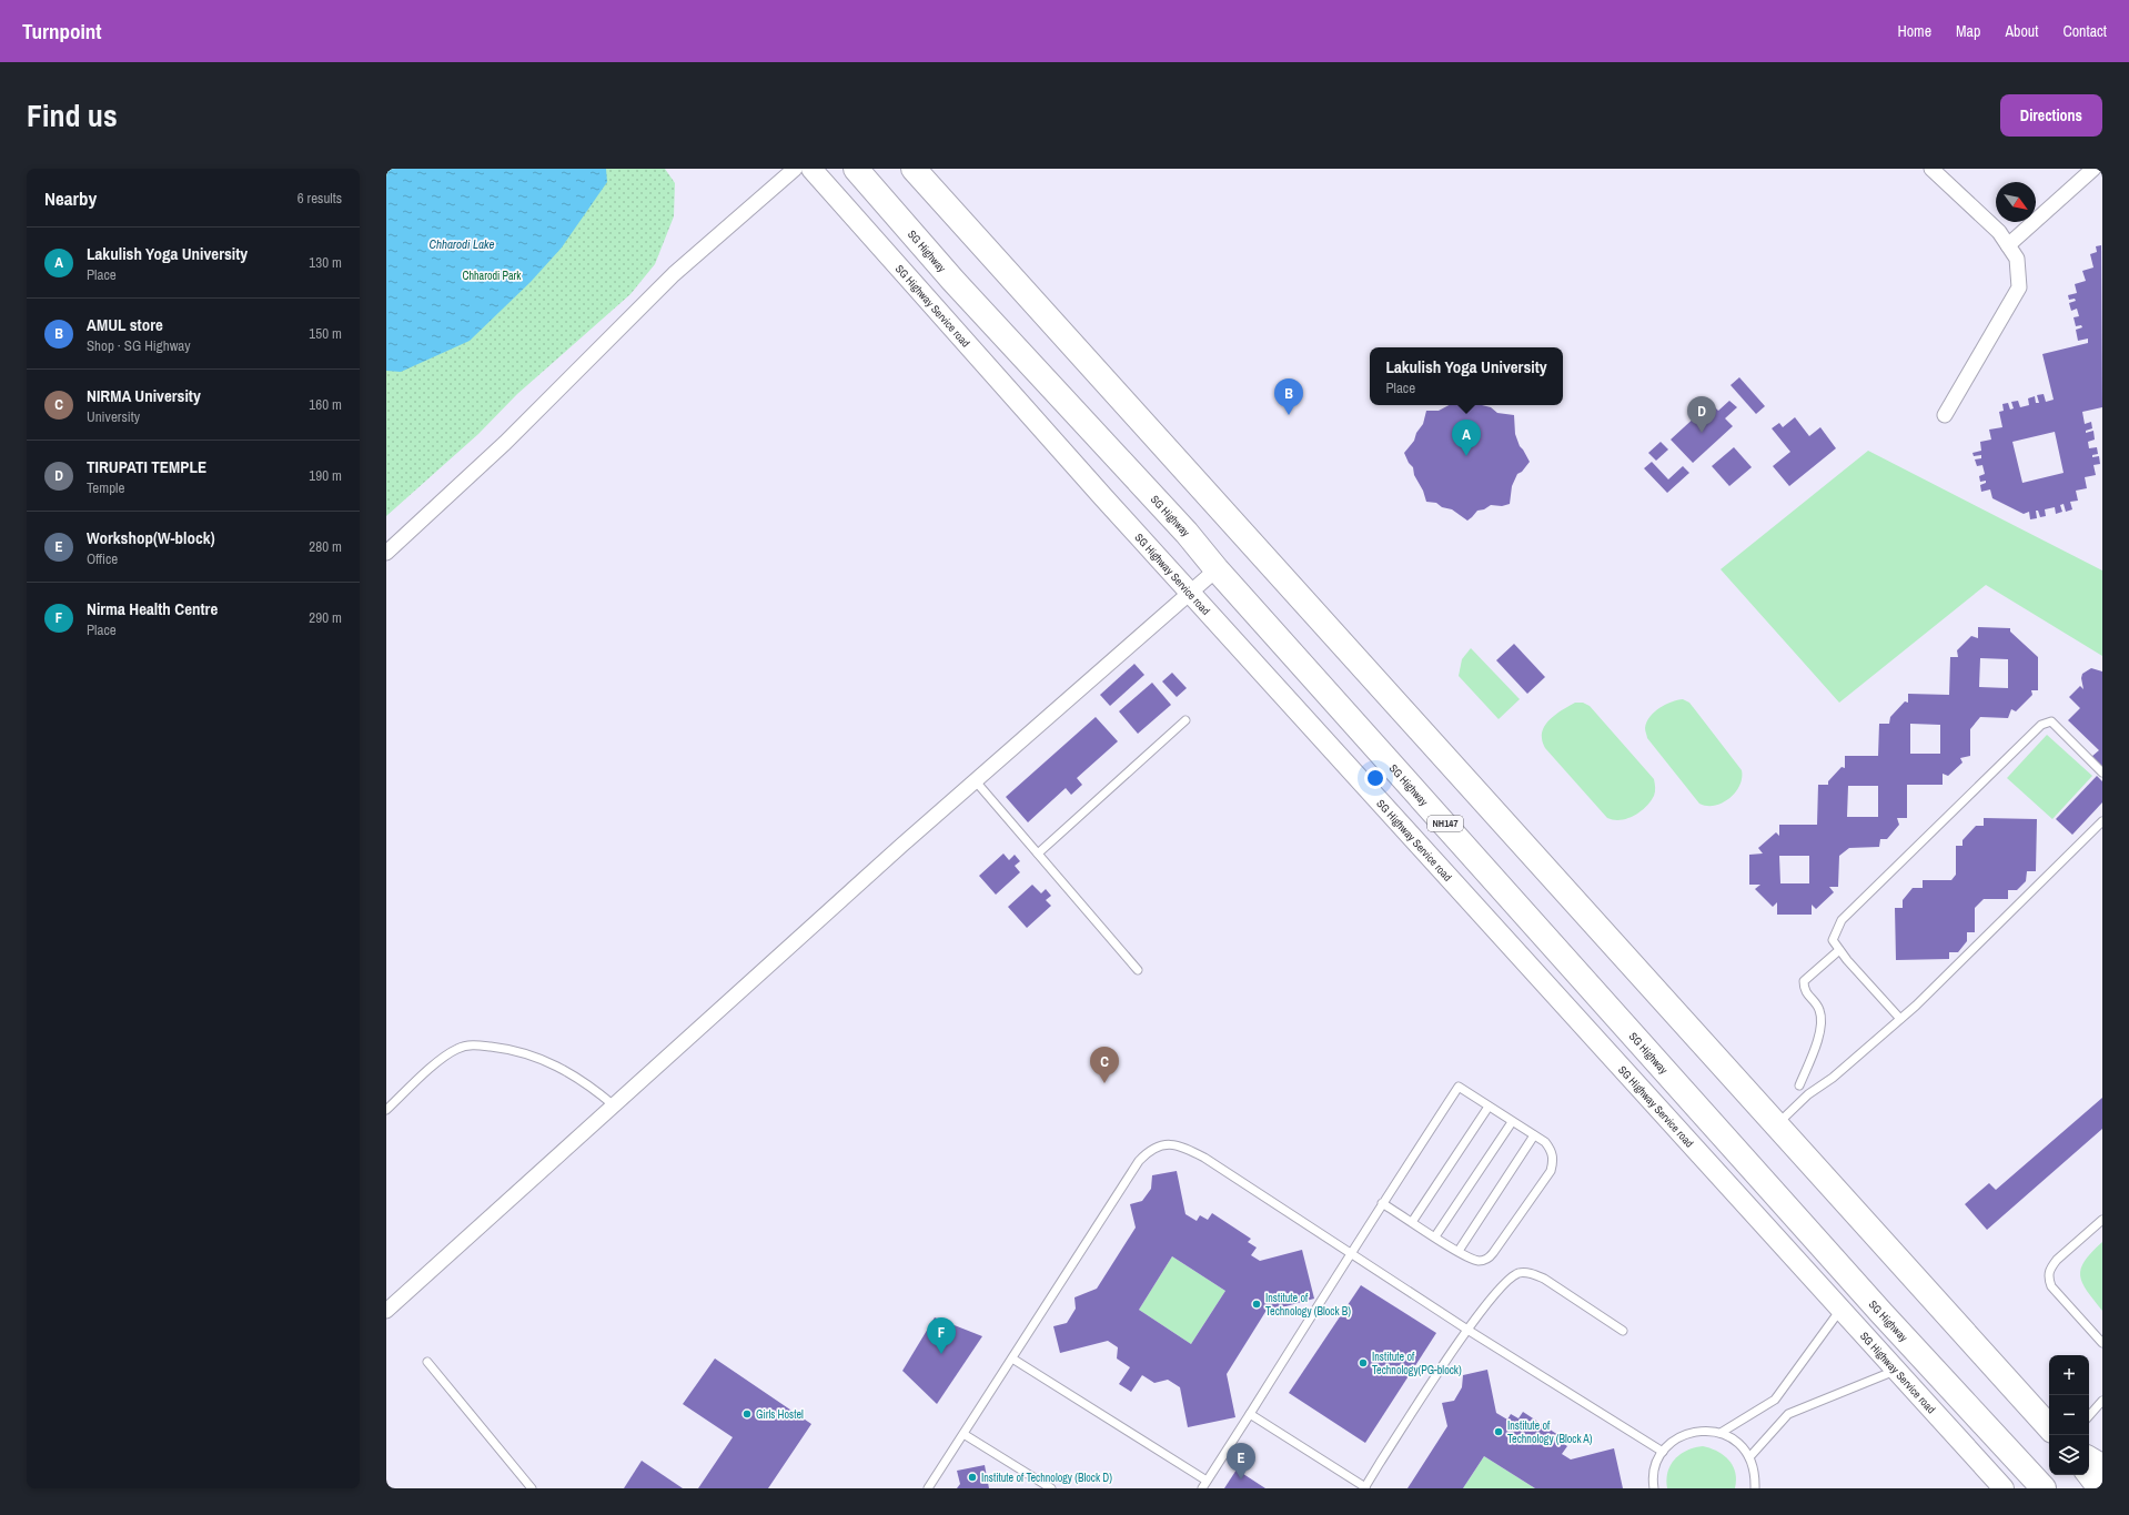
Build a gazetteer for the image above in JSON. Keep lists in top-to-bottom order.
{
  "streets": {
    "highway": ["SG Highway", "NH147"],
    "street": ["SG Highway Service road"]
  },
  "water": ["Chharodi Lake"],
  "parks": ["Chharodi Park"],
  "places": [
    "Institute of Technology (Block B)",
    "Institute of Technology(PG-block)",
    "Girls Hostel",
    "Institute of Technology (Block A)",
    "Institute of Technology (Block D)"
  ],
  "north": "bottom right",
  "page": {
    "header": "Turnpoint",
    "nav": [
      "Home",
      "Map",
      "About",
      "Contact"
    ],
    "title": "Find us",
    "buttons": "Directions",
    "heading": ["Nearby", "6 results"],
    "list": [
      {
        "mark": "A",
        "name": "Lakulish Yoga University",
        "note": "Place",
        "value": "130 m"
      },
      {
        "mark": "B",
        "name": "AMUL store",
        "note": "Shop · SG Highway",
        "value": "150 m"
      },
      {
        "mark": "C",
        "name": "NIRMA University",
        "note": "University",
        "value": "160 m"
      },
      {
        "mark": "D",
        "name": "TIRUPATI TEMPLE",
        "note": "Temple",
        "value": "190 m"
      },
      {
        "mark": "E",
        "name": "Workshop(W-block)",
        "note": "Office",
        "value": "280 m"
      },
      {
        "mark": "F",
        "name": "Nirma Health Centre",
        "note": "Place",
        "value": "290 m"
      }
    ],
    "popup": ["Lakulish Yoga University", "Place"],
    "pins": [
      "B",
      "D",
      "A",
      "C",
      "F",
      "E"
    ],
    "map_buttons": ["+", "−"]
  }
}
